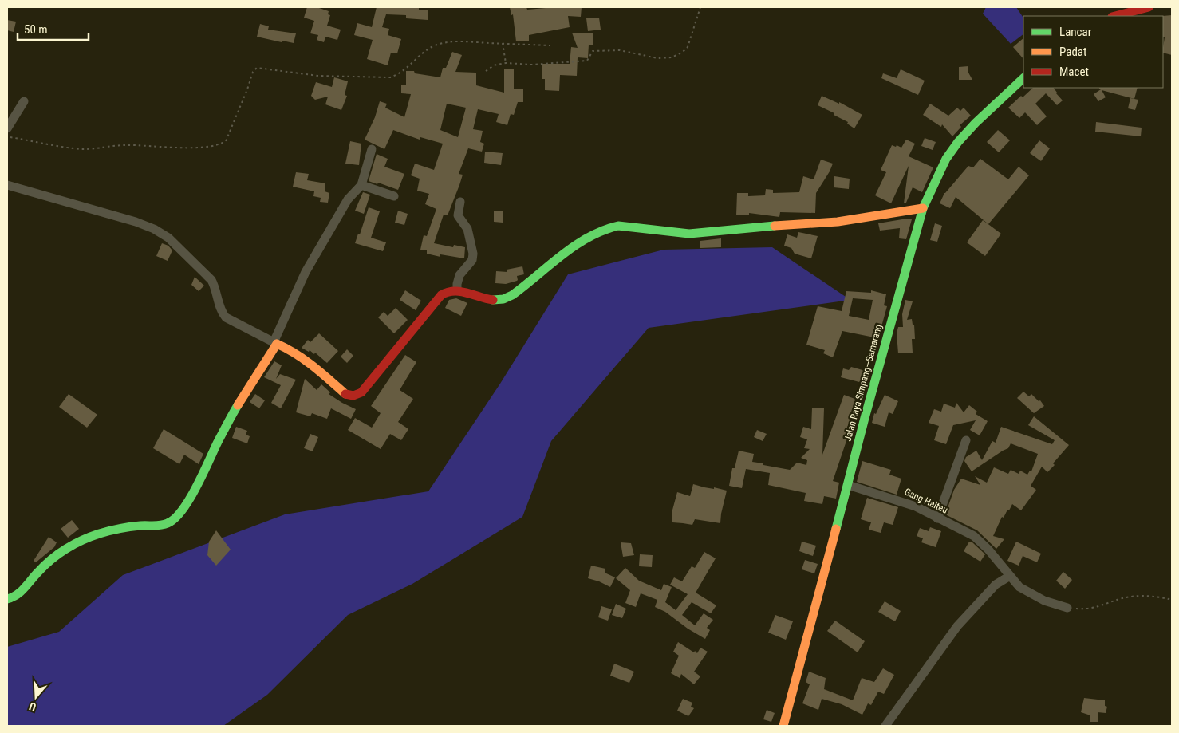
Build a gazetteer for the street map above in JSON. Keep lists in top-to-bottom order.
{
  "streets": {
    "street": ["Jalan Raya Simpang—Samarang", "Gang Halteu"]
  },
  "crossings": [
    ["Jalan Raya Simpang—Samarang", "Gang Halteu"]
  ],
  "legend": ["Lancar", "Padat", "Macet"],
  "scale_bar": "50 m",
  "north": "bottom"
}
